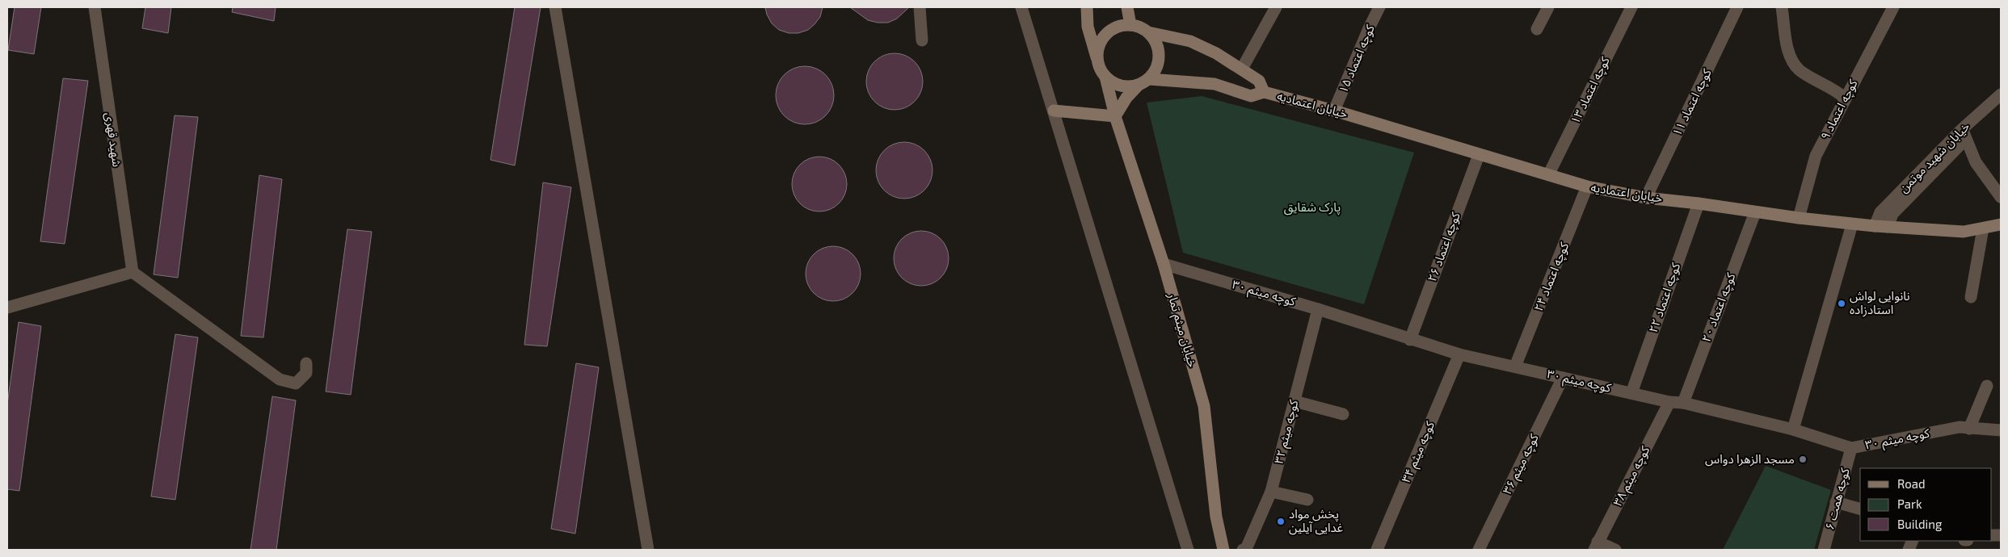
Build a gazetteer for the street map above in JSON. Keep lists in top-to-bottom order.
{
  "streets": {
    "street": [
      "کوچه اعتماد ۱۵",
      "کوچه اعتماد ۱۳",
      "کوچه اعتماد ۱۱",
      "خیابان اعتمادیه",
      "کوچه اعتماد ۹",
      "شهید قهری",
      "خیابان شهید موتمن",
      "کوچه اعتماد ۲۶",
      "کوچه اعتماد ۲۴",
      "کوچه میثم ۳۰",
      "کوچه اعتماد ۲۲",
      "کوچه اعتماد ۲۰",
      "خیابان میثم تمار",
      "کوچه میثم ۳۲",
      "کوچه میثم ۳۴",
      "کوچه میثم ۳۶",
      "کوچه میثم ۳۸",
      "کوچه همت ۶"
    ]
  },
  "crossings": [
    ["کوچه اعتماد ۱۵", "خیابان اعتمادیه"],
    ["کوچه اعتماد ۱۳", "خیابان اعتمادیه"],
    ["کوچه اعتماد ۱۱", "خیابان اعتمادیه"],
    ["خیابان اعتمادیه", "کوچه اعتماد ۹"],
    ["خیابان اعتمادیه", "خیابان شهید موتمن"],
    ["خیابان اعتمادیه", "کوچه اعتماد ۲۶"],
    ["خیابان اعتمادیه", "کوچه اعتماد ۲۴"],
    ["خیابان اعتمادیه", "کوچه اعتماد ۲۲"],
    ["خیابان اعتمادیه", "کوچه اعتماد ۲۰"],
    ["خیابان اعتمادیه", "خیابان میثم تمار"],
    ["کوچه اعتماد ۲۶", "کوچه میثم ۳۰"],
    ["کوچه اعتماد ۲۴", "کوچه میثم ۳۰"],
    ["کوچه میثم ۳۰", "کوچه اعتماد ۲۲"],
    ["کوچه میثم ۳۰", "کوچه اعتماد ۲۰"],
    ["کوچه میثم ۳۰", "خیابان میثم تمار"],
    ["کوچه میثم ۳۰", "کوچه میثم ۳۲"],
    ["کوچه میثم ۳۰", "کوچه میثم ۳۴"],
    ["کوچه میثم ۳۰", "کوچه میثم ۳۶"],
    ["کوچه میثم ۳۰", "کوچه میثم ۳۸"],
    ["کوچه میثم ۳۰", "کوچه همت ۶"]
  ],
  "parks": ["پارک شقایق"],
  "places": ["نانوایی لواش استادزاده", "مسجد الزهرا دواس", "پخش مواد غدایی آیلین"],
  "legend": ["Road", "Park", "Building"]
}
